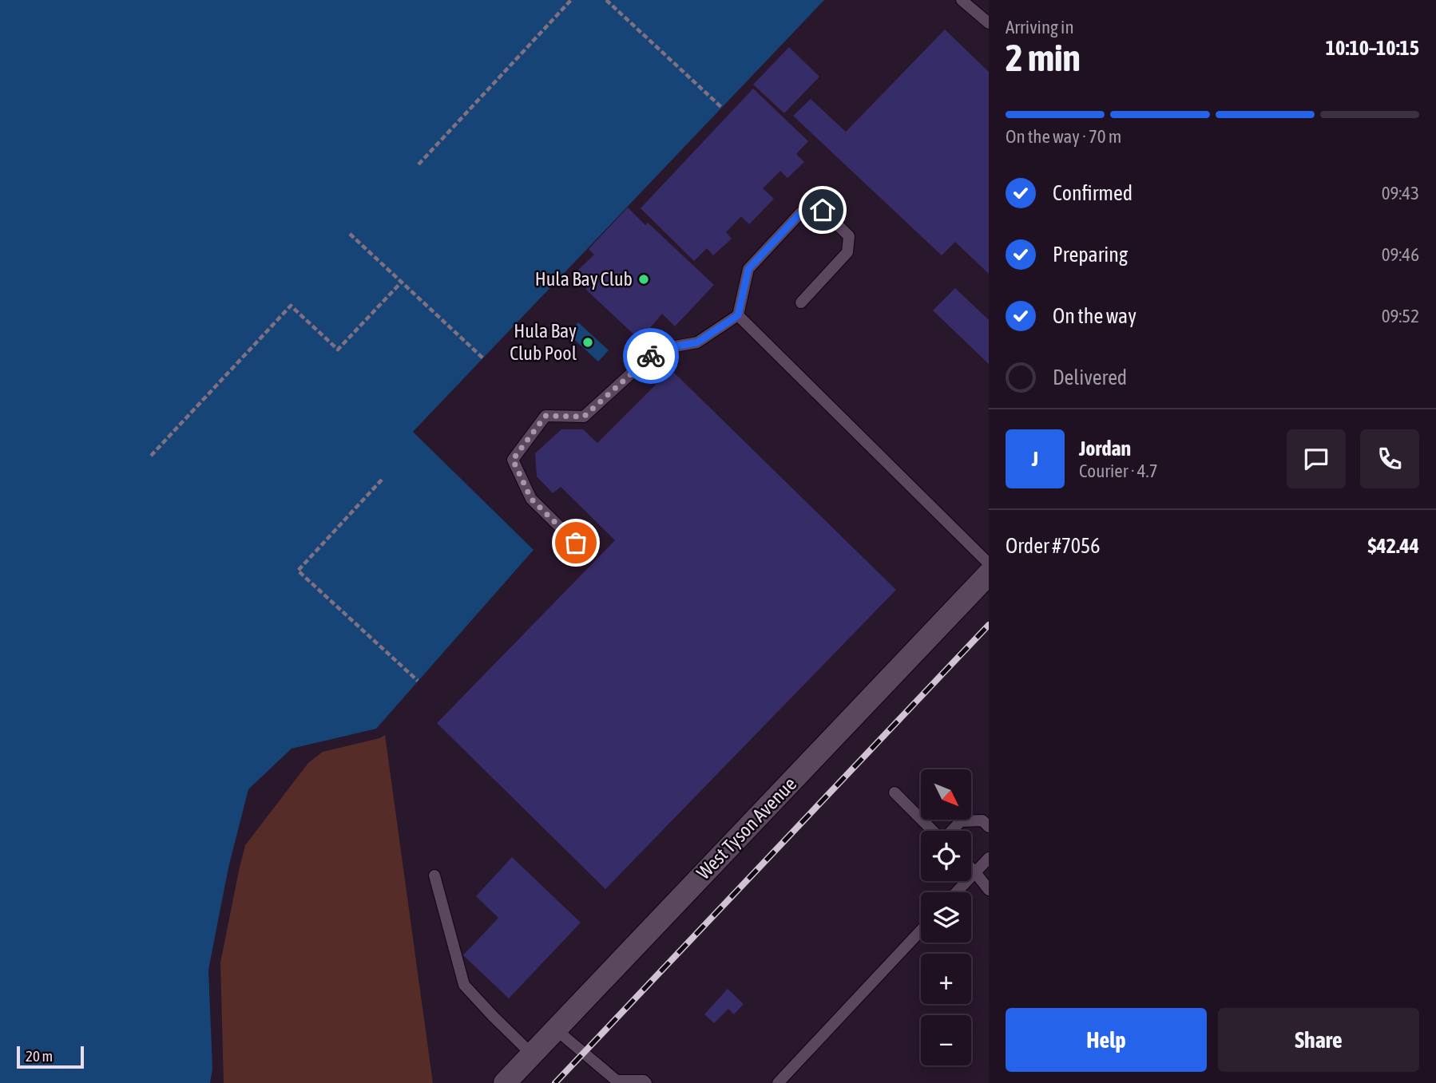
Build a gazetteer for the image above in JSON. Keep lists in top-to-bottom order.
{
  "streets": {
    "street": ["West Tyson Avenue"]
  },
  "places": ["Hula Bay Club", "Hula Bay Club Pool"],
  "scale_bar": "20 m",
  "north": "bottom right",
  "page": {
    "heading": ["2 min", "Arriving in", "10:10–10:15"],
    "panel": [
      "Jordan",
      "Courier · 4.7",
      "Order #7056",
      "$42.44"
    ],
    "bar": "On the way · 70 m",
    "list": [
      ["Confirmed", "09:43"],
      ["Preparing", "09:46"],
      ["On the way", "09:52"],
      "Delivered"
    ],
    "round": "J",
    "map_buttons": ["+", "−"],
    "buttons": ["Help", "Share"],
    "scale": "20 m"
  }
}
